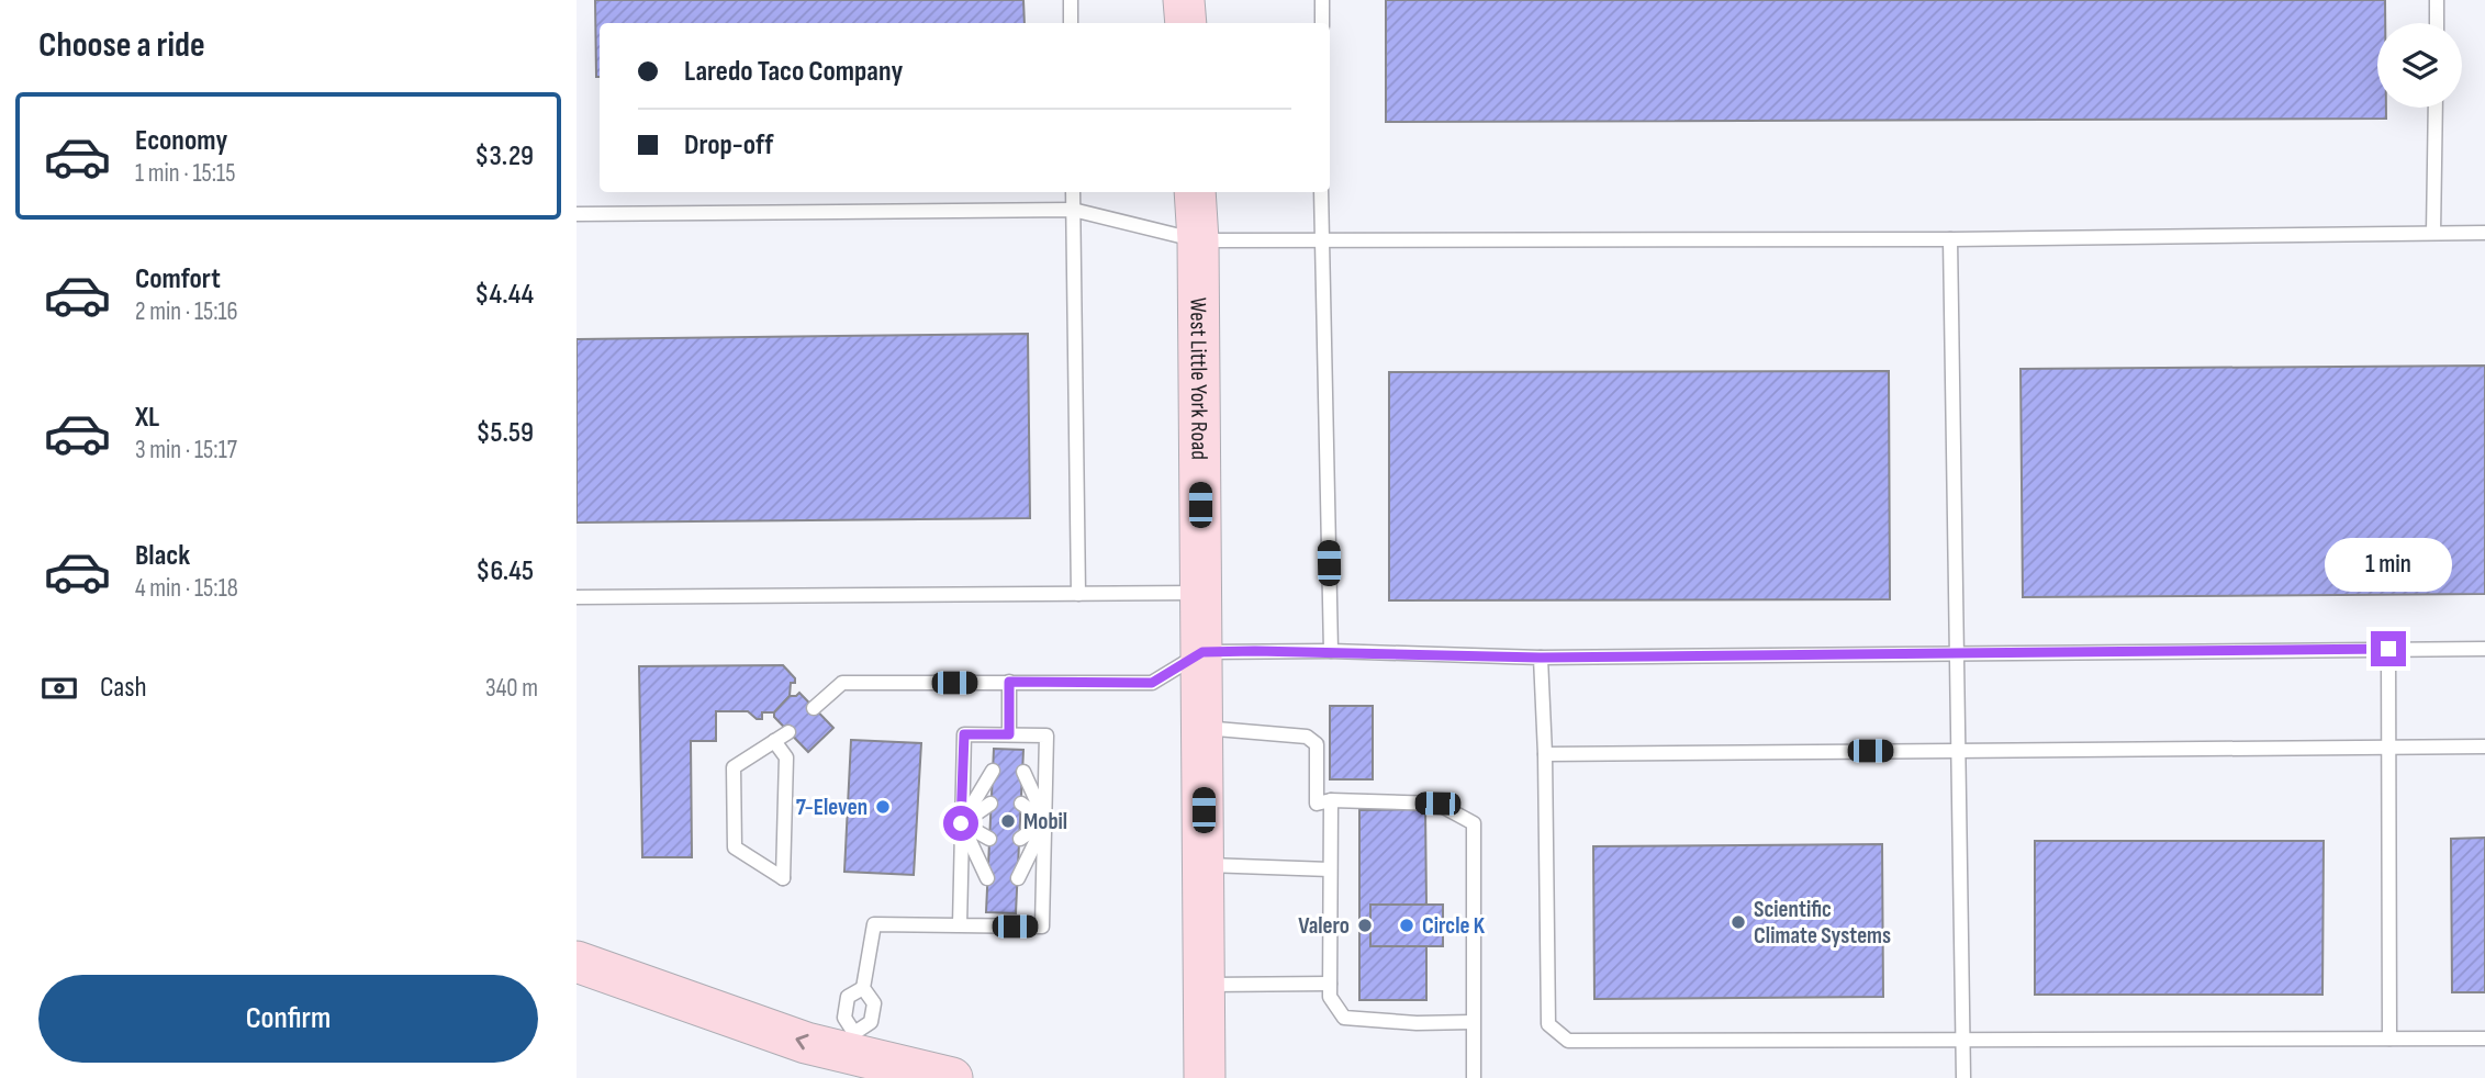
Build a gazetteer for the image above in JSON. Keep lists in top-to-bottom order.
{
  "streets": {
    "main road": ["West Little York Road"]
  },
  "places": [
    "7-Eleven",
    "Mobil",
    "Scientific Climate Systems",
    "Valero",
    "Circle K"
  ],
  "page": {
    "heading": "Choose a ride",
    "banner": ["Laredo Taco Company", "Drop-off"],
    "list": [
      {
        "name": "Economy",
        "note": "1 min · 15:15",
        "value": "$3.29"
      },
      {
        "name": "Comfort",
        "note": "2 min · 15:16",
        "value": "$4.44"
      },
      {
        "name": "XL",
        "note": "3 min · 15:17",
        "value": "$5.59"
      },
      {
        "name": "Black",
        "note": "4 min · 15:18",
        "value": "$6.45"
      }
    ],
    "bubble": "1 min",
    "pay": ["Cash", "340 m"],
    "buttons": "Confirm"
  }
}
